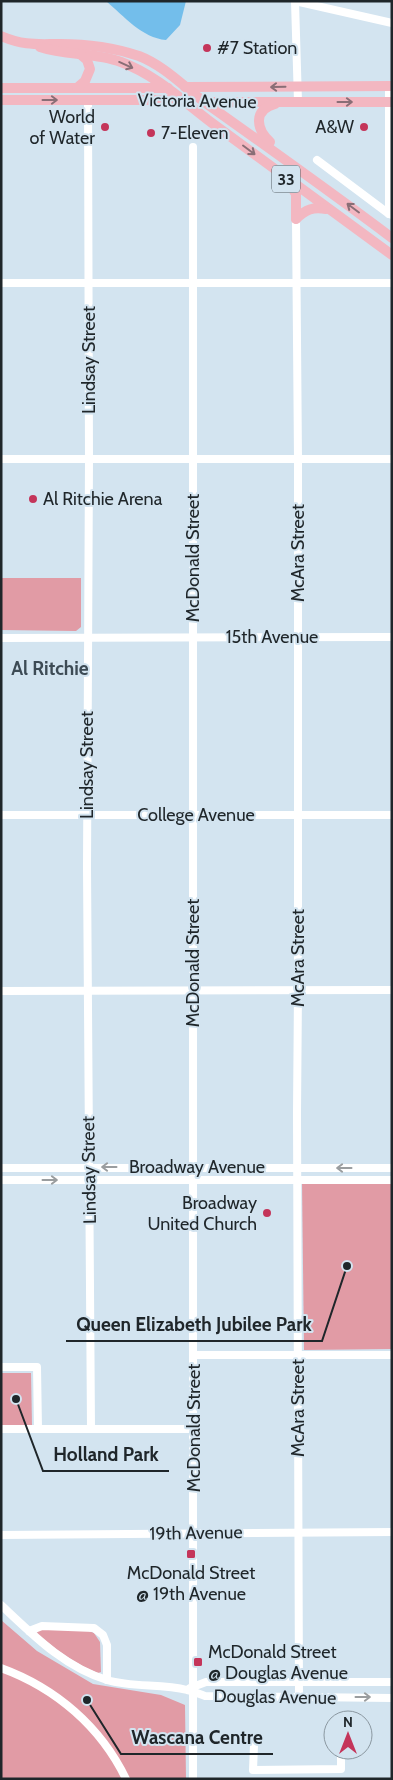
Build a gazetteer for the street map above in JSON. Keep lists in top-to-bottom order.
{
  "streets": {
    "main road": ["Victoria Avenue", "33"],
    "street": [
      "Lindsay Street",
      "McAra Street",
      "McDonald Street",
      "15th Avenue",
      "College Avenue",
      "Broadway Avenue",
      "19th Avenue",
      "Douglas Avenue"
    ]
  },
  "crossings": [
    ["Victoria Avenue", "33"],
    ["Victoria Avenue", "Lindsay Street"],
    ["Lindsay Street", "15th Avenue"],
    ["Lindsay Street", "College Avenue"],
    ["Lindsay Street", "Broadway Avenue"],
    ["McAra Street", "15th Avenue"],
    ["McAra Street", "College Avenue"],
    ["McAra Street", "Broadway Avenue"],
    ["McAra Street", "19th Avenue"],
    ["McAra Street", "Douglas Avenue"],
    ["McDonald Street", "15th Avenue"],
    ["McDonald Street", "College Avenue"],
    ["McDonald Street", "Broadway Avenue"],
    ["McDonald Street", "19th Avenue"],
    ["McDonald Street", "Douglas Avenue"]
  ],
  "districts": ["Al Ritchie"],
  "places": {
    "other": [
      "#7 Station",
      "World of Water",
      "A&W",
      "7-Eleven",
      "Al Ritchie Arena",
      "Broadway United Church",
      "Queen Elizabeth Jubilee Park",
      "Holland Park",
      "Wascana Centre"
    ],
    "transit": ["McDonald Street @ 19th Avenue", "McDonald Street @ Douglas Avenue"]
  },
  "north": "top"
}
